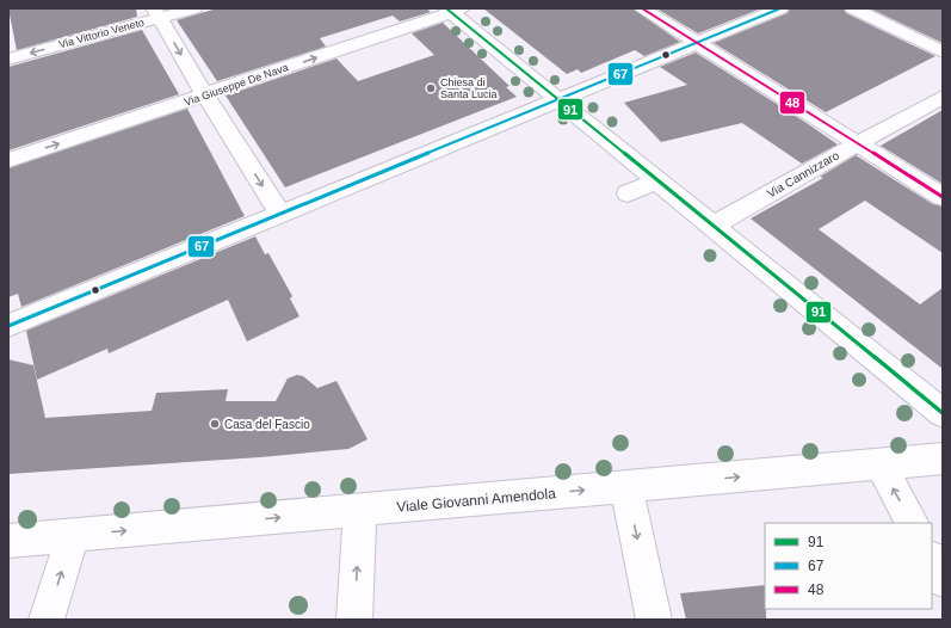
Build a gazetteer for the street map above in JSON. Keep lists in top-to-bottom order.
{
  "streets": {
    "street": [
      "Via Vittorio Veneto",
      "Via Giuseppe De Nava",
      "Via Cannizzaro",
      "Viale Giovanni Amendola"
    ]
  },
  "one_way": ["Via Vittorio Veneto", "Viale Giovanni Amendola"],
  "places": ["Chiesa di Santa Lucia", "Casa del Fascio"],
  "lines": ["transit line 91", "transit line 67", "transit line 48"],
  "legend": ["91", "67", "48"]
}
